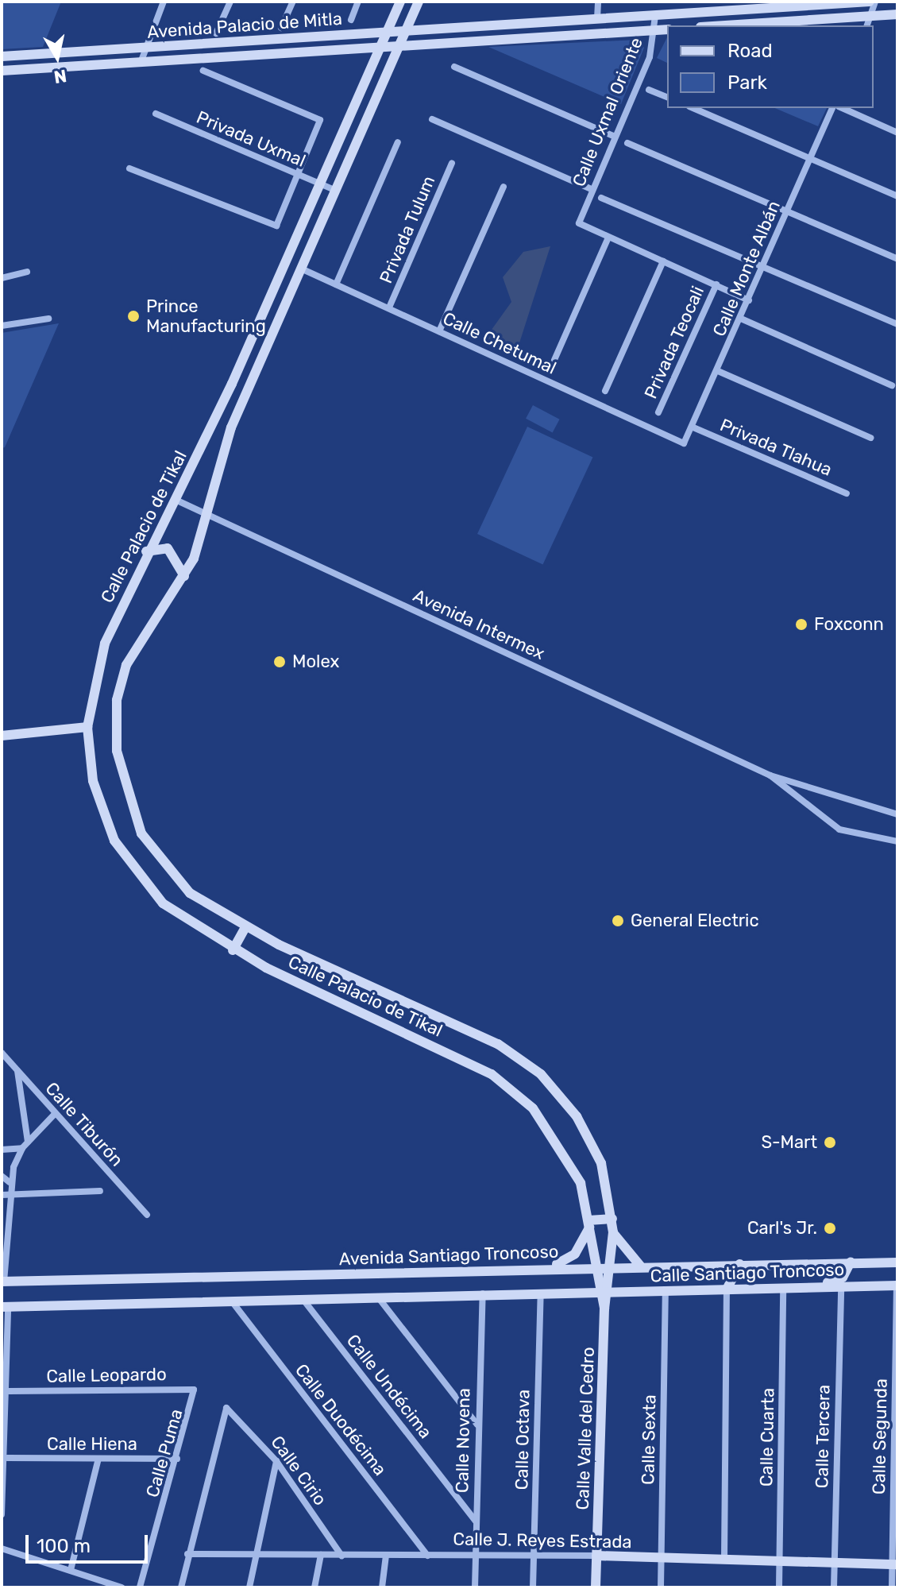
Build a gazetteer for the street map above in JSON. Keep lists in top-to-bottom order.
{
  "streets": {
    "street": [
      "Avenida Palacio de Mitla",
      "Calle Uxmal Oriente",
      "Privada Uxmal",
      "Privada Tulum",
      "Calle Monte Albán",
      "Privada Teocali",
      "Calle Chetumal",
      "Privada Tlahua",
      "Calle Palacio de Tikal",
      "Avenida Intermex",
      "Calle Tiburón",
      "Avenida Santiago Troncoso",
      "Calle Santiago Troncoso",
      "Calle Leopardo",
      "Calle Undécima",
      "Calle Duodécima",
      "Calle Valle del Cedro",
      "Calle Tercera",
      "Calle Segunda",
      "Calle Cuarta",
      "Calle Octava",
      "Calle Sexta",
      "Calle Novena",
      "Calle Hiena",
      "Calle Puma",
      "Calle Cirio",
      "Calle J. Reyes Estrada"
    ]
  },
  "crossings": [
    ["Avenida Palacio de Mitla", "Calle Uxmal Oriente"],
    ["Avenida Palacio de Mitla", "Calle Palacio de Tikal"],
    ["Privada Uxmal", "Calle Palacio de Tikal"],
    ["Privada Tulum", "Calle Chetumal"],
    ["Calle Monte Albán", "Calle Chetumal"],
    ["Calle Monte Albán", "Privada Tlahua"],
    ["Calle Chetumal", "Calle Palacio de Tikal"],
    ["Calle Palacio de Tikal", "Avenida Intermex"],
    ["Calle Palacio de Tikal", "Avenida Santiago Troncoso"],
    ["Calle Palacio de Tikal", "Calle Valle del Cedro"],
    ["Avenida Santiago Troncoso", "Calle Valle del Cedro"],
    ["Calle Santiago Troncoso", "Calle Valle del Cedro"],
    ["Calle Santiago Troncoso", "Calle Tercera"],
    ["Calle Santiago Troncoso", "Calle Segunda"],
    ["Calle Santiago Troncoso", "Calle Cuarta"],
    ["Calle Santiago Troncoso", "Calle Sexta"],
    ["Calle Leopardo", "Calle Puma"],
    ["Calle Undécima", "Calle Novena"],
    ["Calle Duodécima", "Calle J. Reyes Estrada"],
    ["Calle Valle del Cedro", "Calle J. Reyes Estrada"],
    ["Calle Tercera", "Calle J. Reyes Estrada"],
    ["Calle Segunda", "Calle J. Reyes Estrada"],
    ["Calle Cuarta", "Calle J. Reyes Estrada"],
    ["Calle Octava", "Calle J. Reyes Estrada"],
    ["Calle Sexta", "Calle J. Reyes Estrada"],
    ["Calle Novena", "Calle J. Reyes Estrada"],
    ["Calle Hiena", "Calle Puma"],
    ["Calle Cirio", "Calle J. Reyes Estrada"]
  ],
  "places": [
    "Prince Manufacturing",
    "Foxconn",
    "Molex",
    "General Electric",
    "S-Mart",
    "Carl's Jr."
  ],
  "legend": ["Road", "Park"],
  "scale_bar": "100 m",
  "north": "bottom"
}
